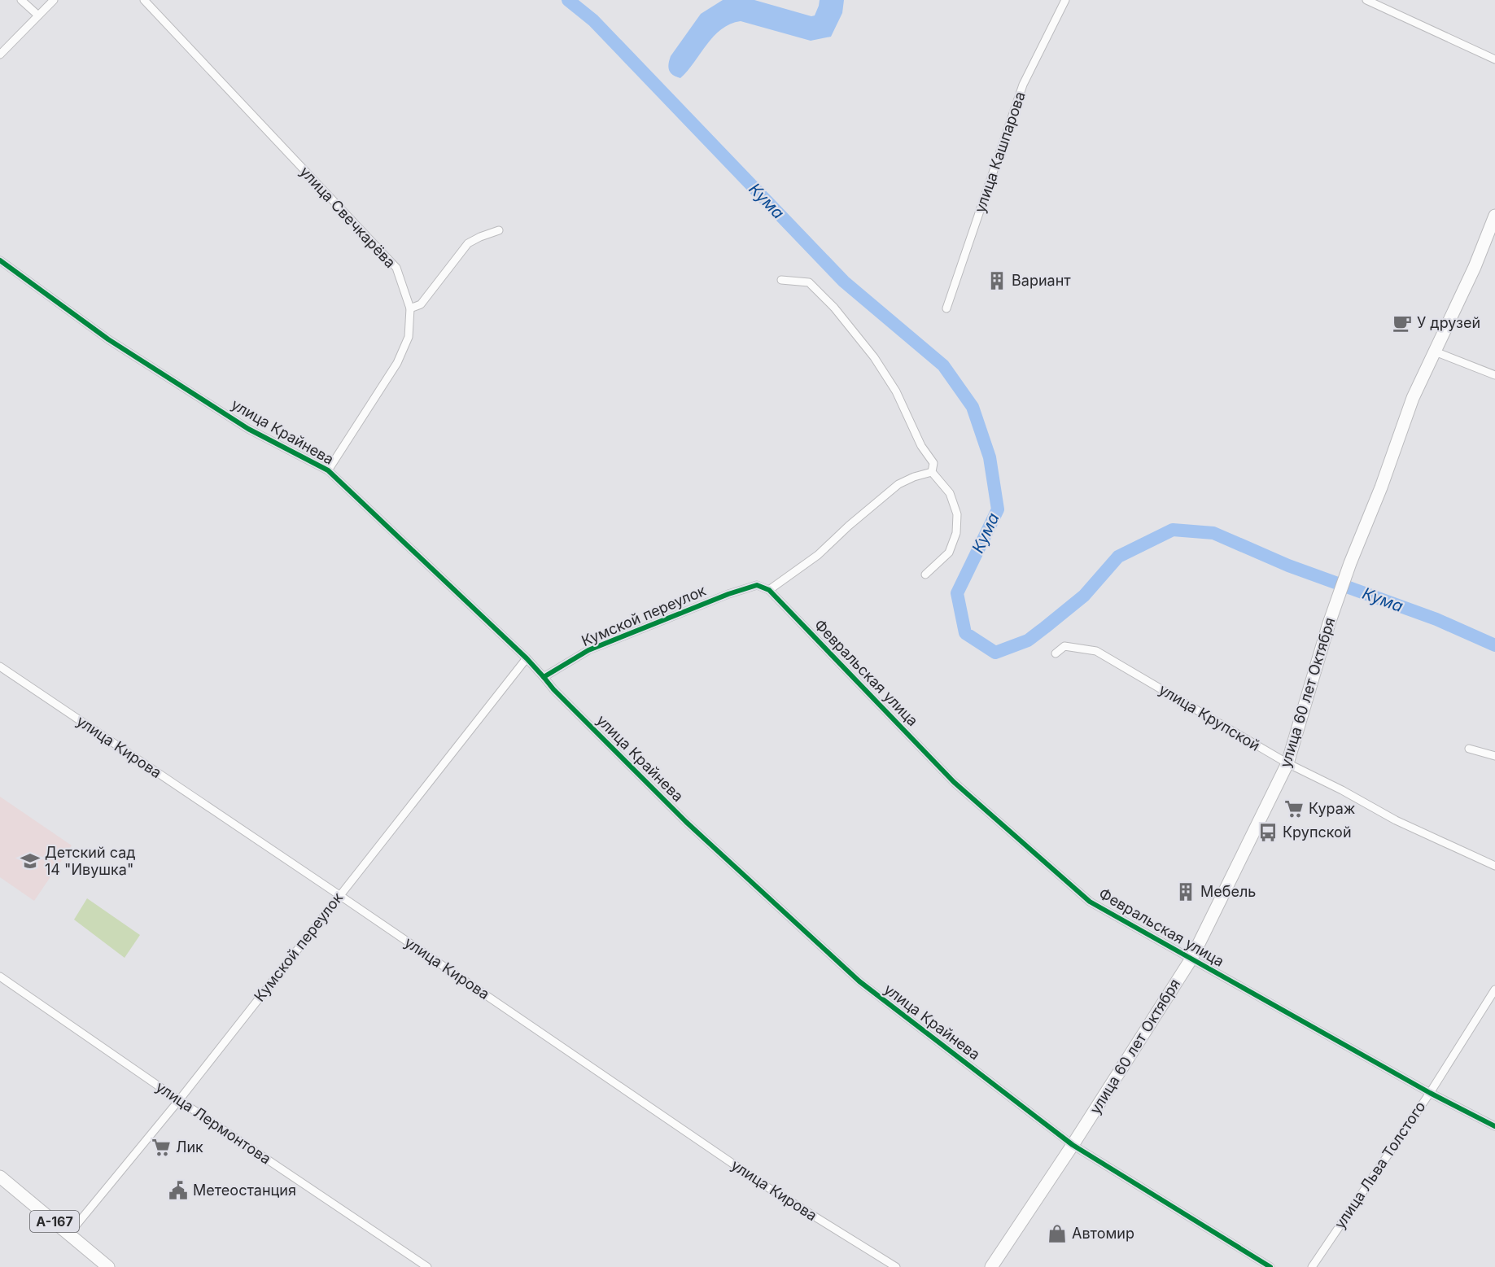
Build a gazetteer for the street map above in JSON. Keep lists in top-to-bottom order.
{
  "streets": {
    "main road": ["улица 60 лет Октября", "А-167"],
    "street": [
      "улица Кашпарова",
      "улица Свечкарёва",
      "улица Крайнева",
      "Кумской переулок",
      "Февральская улица",
      "улица Крупской",
      "улица Кирова",
      "улица Лермонтова",
      "улица Льва Толстого"
    ]
  },
  "crossings": [
    ["улица Свечкарёва", "улица Крайнева"],
    ["улица Крайнева", "Кумской переулок"],
    ["улица Крайнева", "улица 60 лет Октября"],
    ["Кумской переулок", "Февральская улица"],
    ["Кумской переулок", "улица Кирова"],
    ["Кумской переулок", "улица Лермонтова"],
    ["Кумской переулок", "А-167"],
    ["Февральская улица", "улица 60 лет Октября"],
    ["Февральская улица", "улица Льва Толстого"],
    ["улица 60 лет Октября", "улица Крупской"]
  ],
  "water": ["Кума"],
  "places": {
    "building": ["Вариант", "Мебель"],
    "cafe": ["У друзей"],
    "supermarket": ["Кураж", "Лик"],
    "bus stop": ["Крупской"],
    "school or university": ["Детский сад 14 \"Ивушка\""],
    "public building": ["Метеостанция"],
    "shop": ["Автомир"]
  }
}
